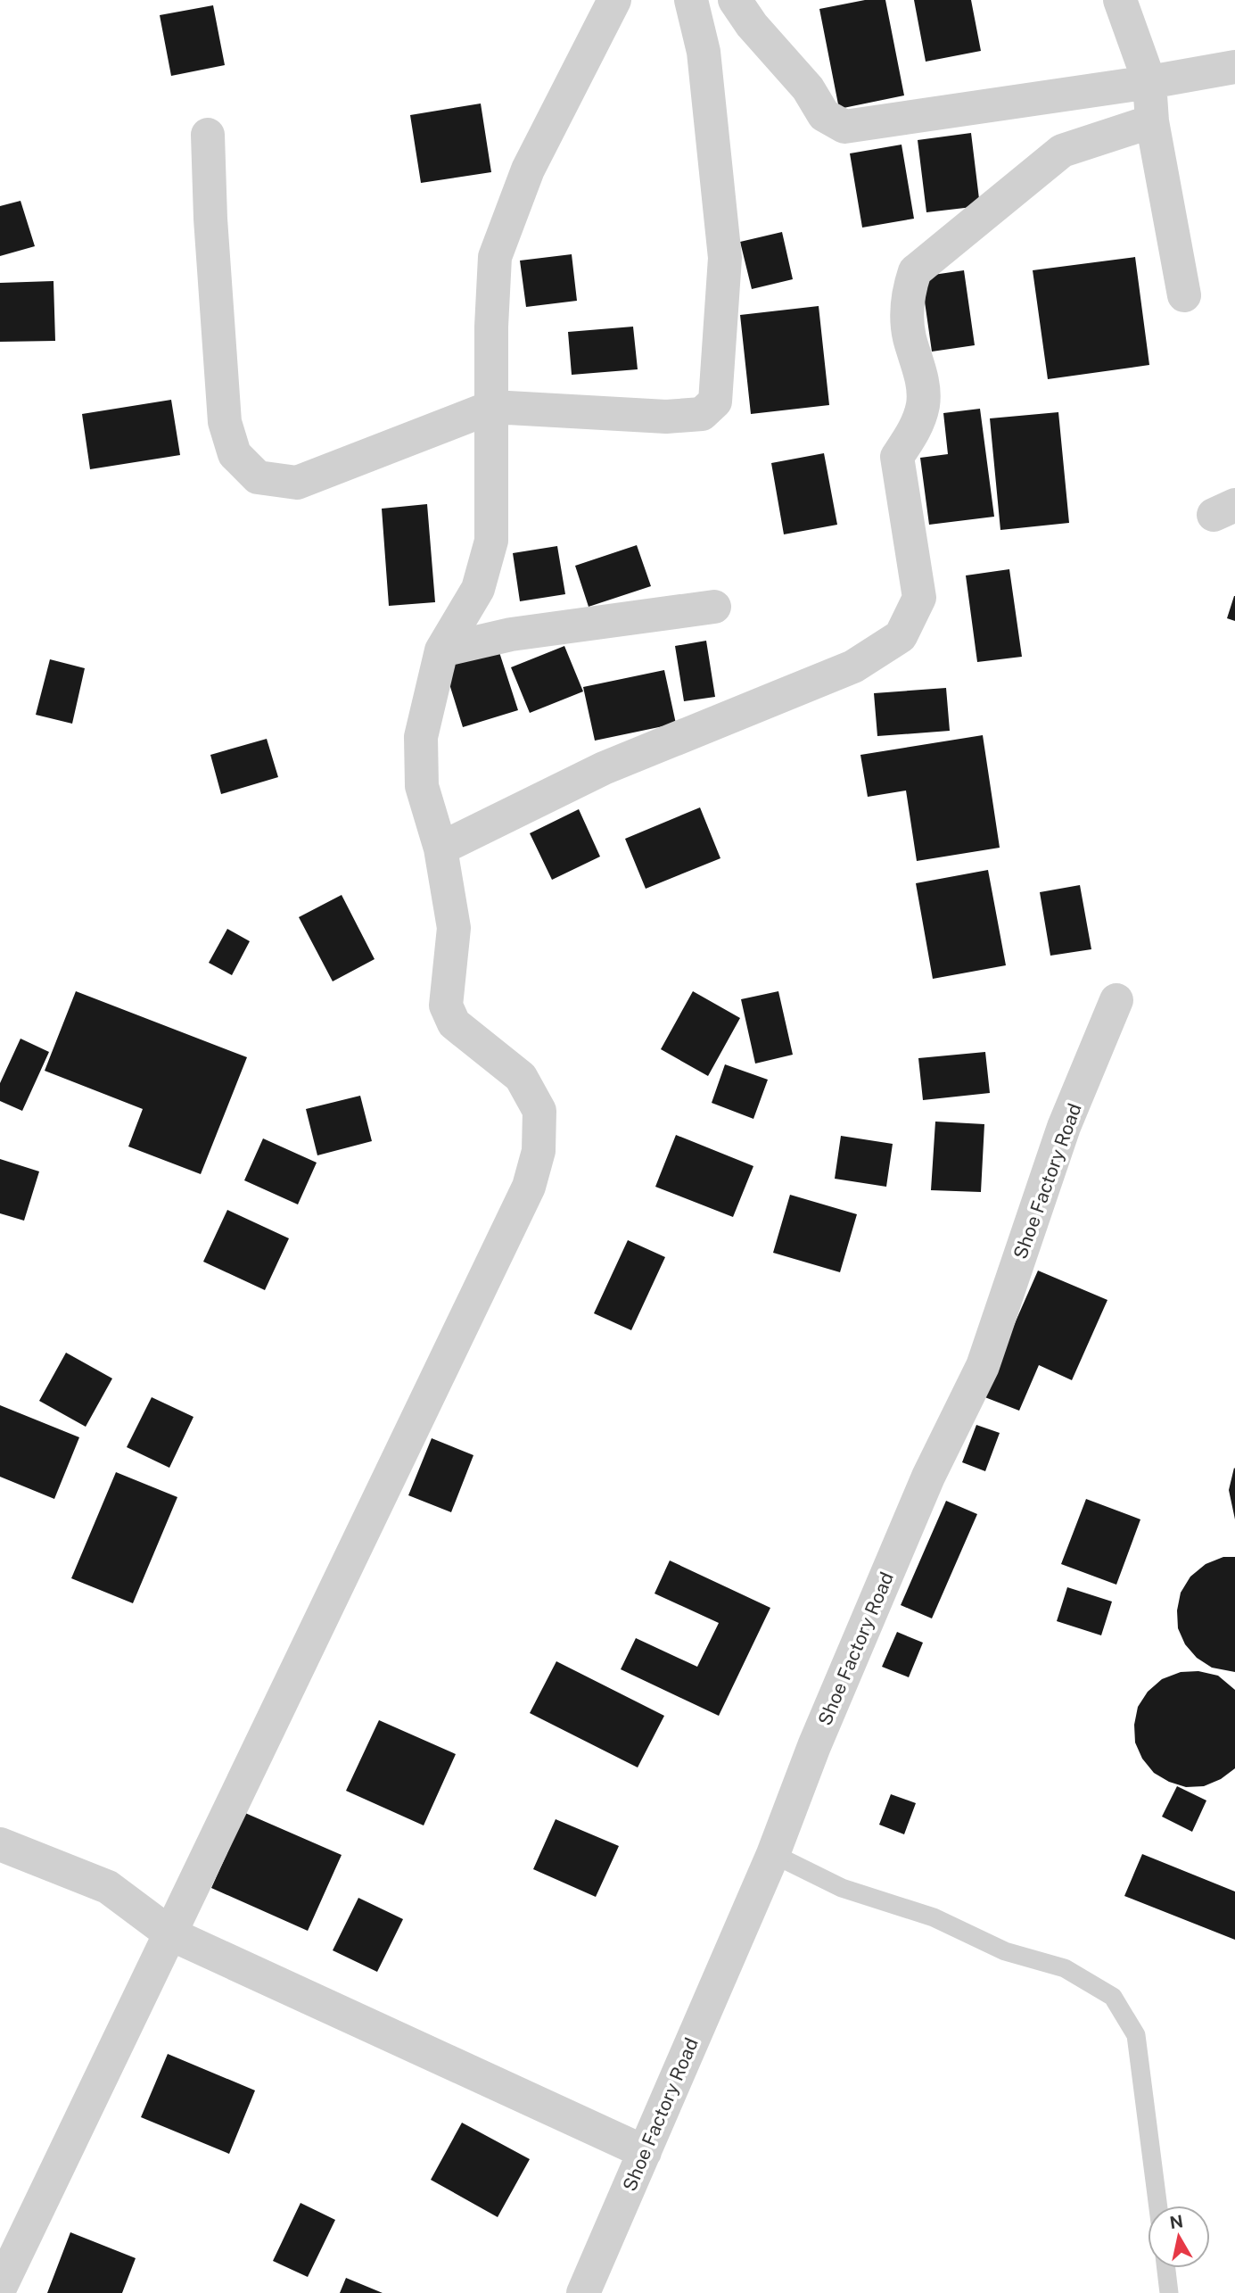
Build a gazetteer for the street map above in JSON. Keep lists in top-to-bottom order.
{
  "streets": {
    "street": ["Shoe Factory Road"]
  },
  "north": "top"
}
